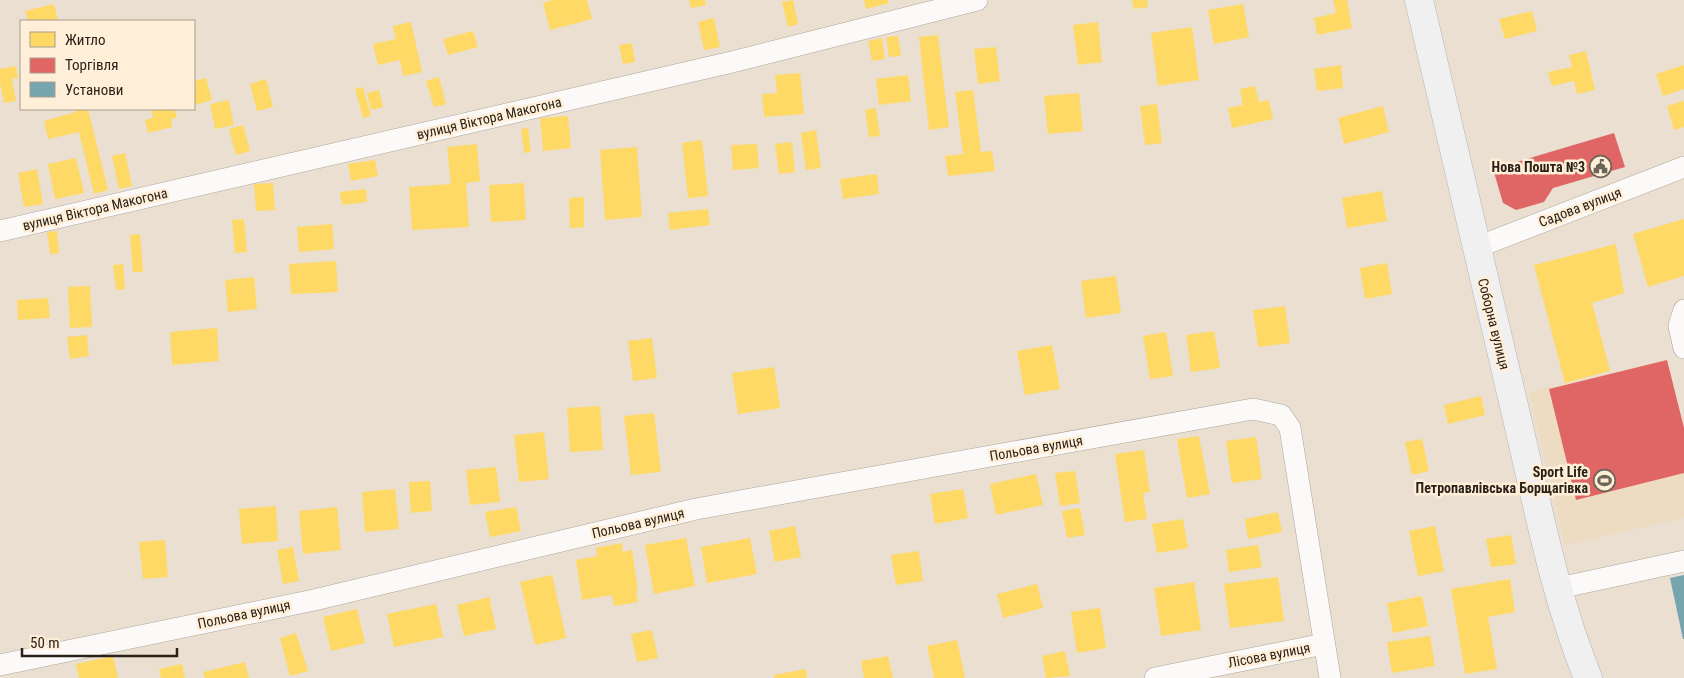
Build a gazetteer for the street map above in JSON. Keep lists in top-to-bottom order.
{
  "streets": {
    "main road": ["Соборна вулиця"],
    "street": [
      "вулиця Віктора Макогона",
      "Садова вулиця",
      "Польова вулиця",
      "Лісова вулиця"
    ]
  },
  "crossings": [
    ["Садова вулиця", "Соборна вулиця"],
    ["Польова вулиця", "Лісова вулиця"]
  ],
  "places": {
    "public building": ["Нова Пошта №3"],
    "sports": ["Sport Life Петропавлівська Борщагівка"]
  },
  "legend": ["Житло", "Торгівля", "Установи"],
  "scale_bar": "50 m"
}
